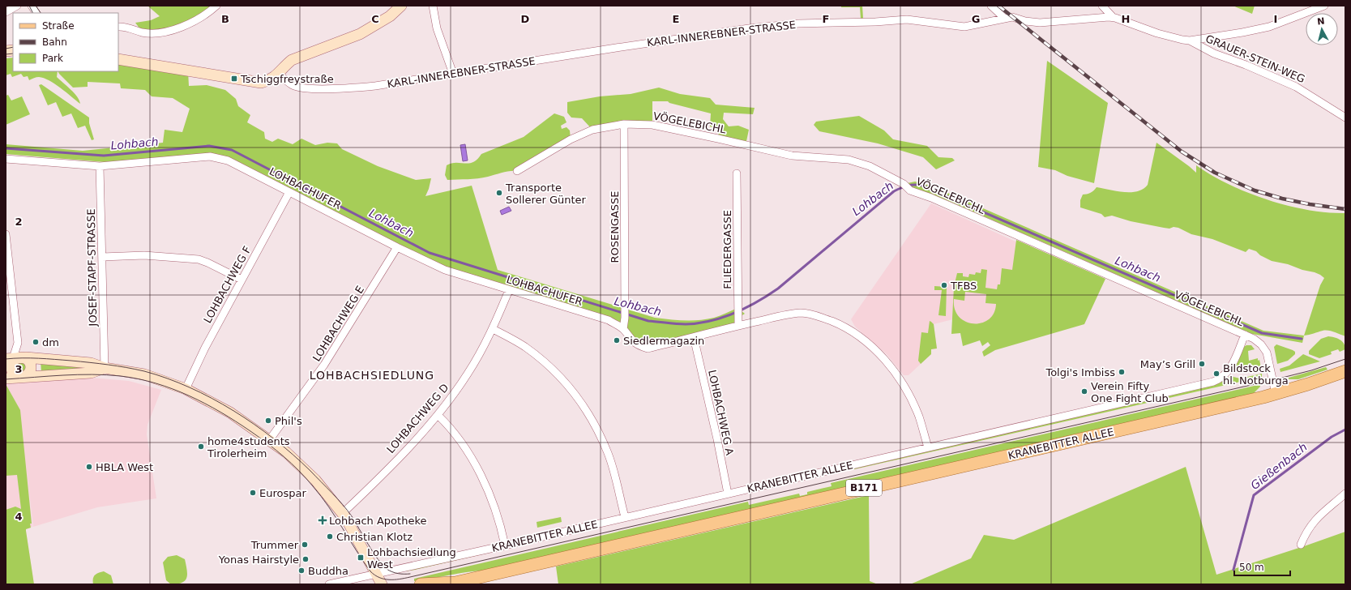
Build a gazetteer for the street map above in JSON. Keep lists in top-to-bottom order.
{
  "streets": {
    "main road": ["KRANEBITTER ALLEE", "B171"],
    "street": [
      "KARL-INNEREBNER-STRASSE",
      "GRAUER-STEIN-WEG",
      "VÖGELEBICHL",
      "LOHBACHUFER",
      "ROSENGASSE",
      "FLIEDERGASSE",
      "JOSEF-STAPF-STRASSE",
      "LOHBACHWEG F",
      "LOHBACHWEG E",
      "LOHBACHWEG A",
      "LOHBACHWEG D"
    ]
  },
  "crossings": [
    ["KARL-INNEREBNER-STRASSE", "GRAUER-STEIN-WEG"],
    ["VÖGELEBICHL", "ROSENGASSE"],
    ["VÖGELEBICHL", "KRANEBITTER ALLEE"],
    ["LOHBACHUFER", "ROSENGASSE"],
    ["LOHBACHUFER", "FLIEDERGASSE"],
    ["LOHBACHUFER", "JOSEF-STAPF-STRASSE"],
    ["LOHBACHUFER", "LOHBACHWEG F"],
    ["LOHBACHUFER", "LOHBACHWEG E"],
    ["LOHBACHUFER", "LOHBACHWEG A"],
    ["LOHBACHUFER", "LOHBACHWEG D"],
    ["LOHBACHUFER", "KRANEBITTER ALLEE"],
    ["LOHBACHWEG A", "KRANEBITTER ALLEE"]
  ],
  "districts": ["LOHBACHSIEDLUNG"],
  "water": ["Lohbach", "Gießenbach"],
  "places": {
    "transit": ["Tschiggfreystraße", "Lohbachsiedlung West"],
    "other": [
      "Transporte Sollerer Günter",
      "TFBS",
      "Siedlermagazin",
      "dm",
      "May’s Grill",
      "Tolgi's Imbiss",
      "Bildstock hl. Notburga",
      "Verein Fifty One Fight Club",
      "Phil's",
      "home4students Tirolerheim",
      "HBLA West",
      "Eurospar",
      "Christian Klotz",
      "Trummer",
      "Yonas Hairstyle",
      "Buddha"
    ],
    "health": ["Lohbach Apotheke"]
  },
  "legend": ["Straße", "Bahn", "Park"],
  "scale_bar": "50 m",
  "north": "top",
  "grid": {
    "columns": [
      "B",
      "C",
      "D",
      "E",
      "F",
      "G",
      "H",
      "I"
    ],
    "rows": ["2", "3", "4"]
  }
}
